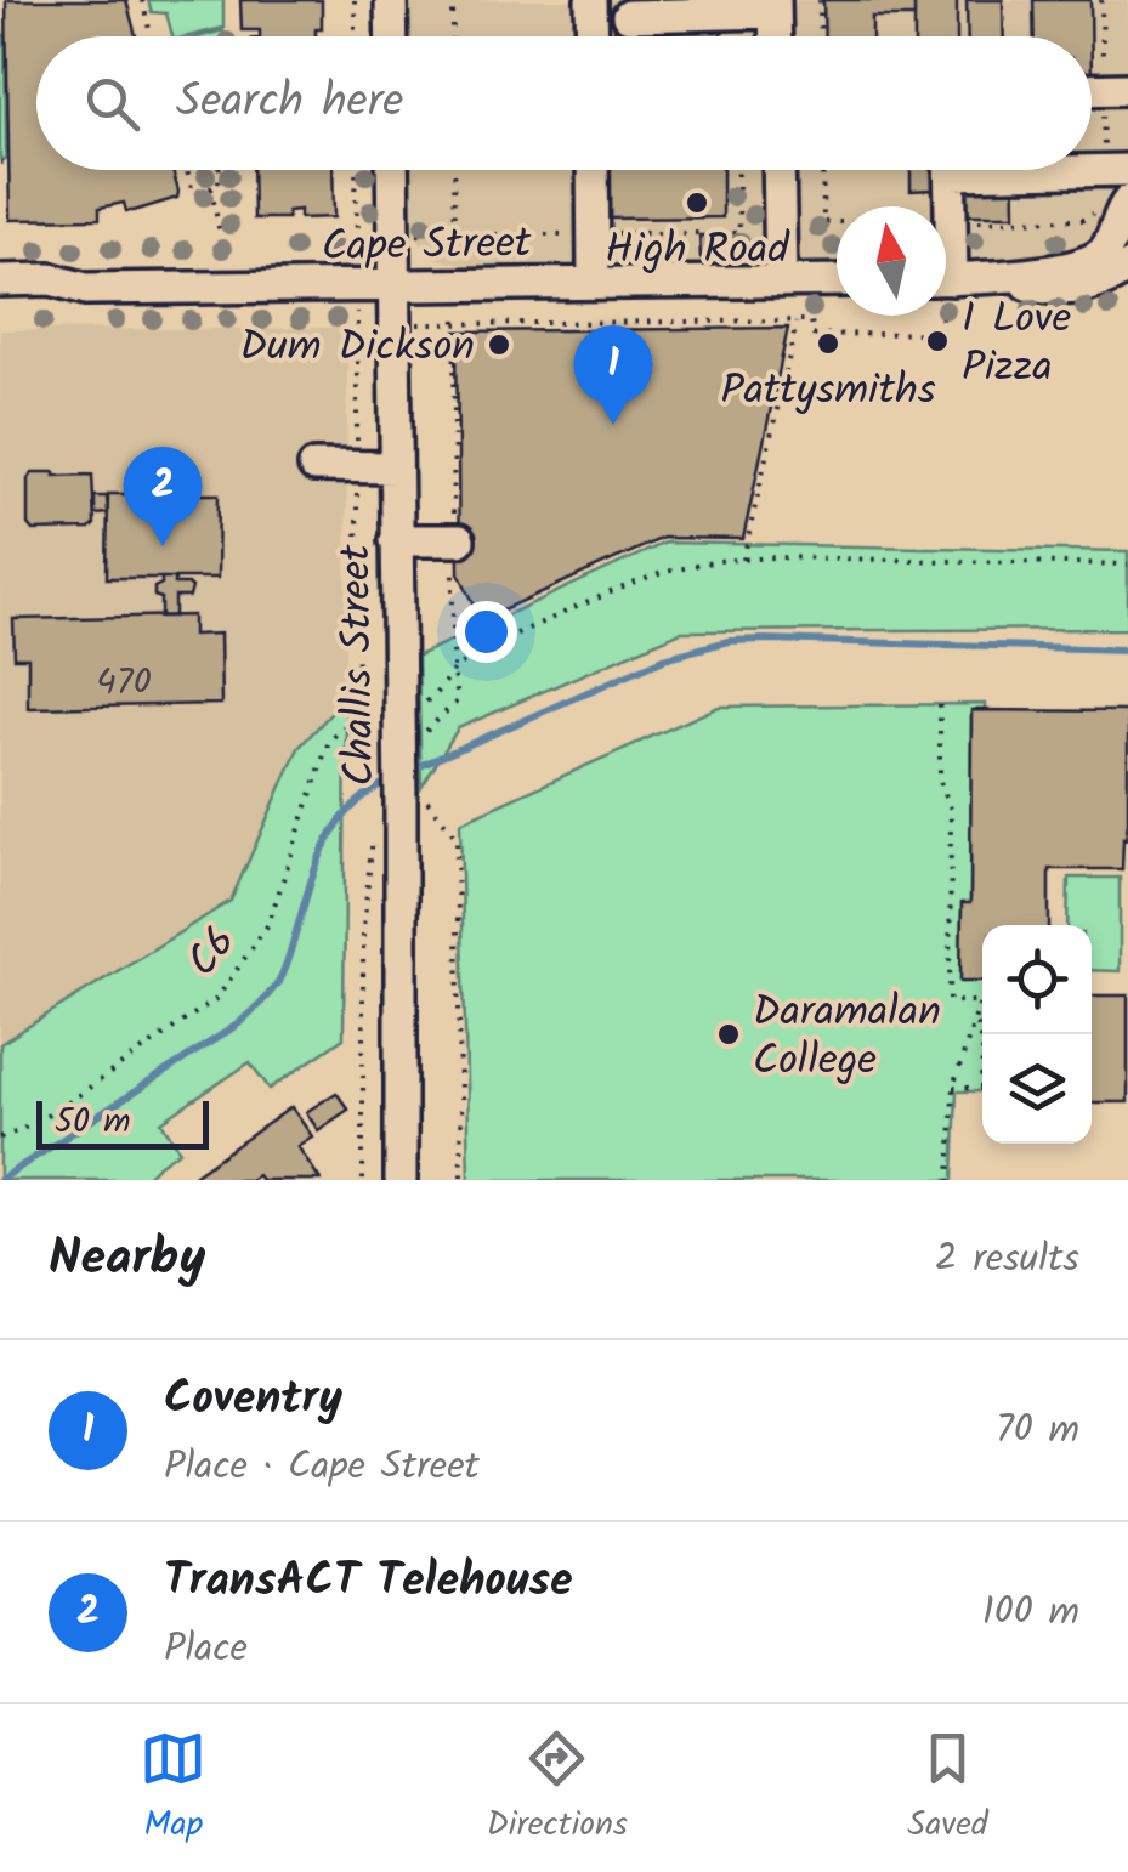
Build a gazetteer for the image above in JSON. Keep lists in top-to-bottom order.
{
  "streets": {
    "street": ["Cape Street", "Challis Street"],
    "path": ["C6"]
  },
  "crossings": [
    ["Cape Street", "Challis Street"]
  ],
  "places": [
    "High Road",
    "I Love Pizza",
    "Pattysmiths",
    "Dum Dickson",
    "Daramalan College"
  ],
  "house_numbers": ["470"],
  "scale_bar": "50 m",
  "north": "top",
  "page": {
    "search": "Search here",
    "pins": ["1", "2"],
    "scale": "50 m",
    "heading": ["Nearby", "2 results"],
    "list": [
      {
        "mark": "1",
        "name": "Coventry",
        "note": "Place · Cape Street",
        "value": "70 m"
      },
      {
        "mark": "2",
        "name": "TransACT Telehouse",
        "note": "Place",
        "value": "100 m"
      }
    ],
    "nav": ["Map", "Directions", "Saved"]
  }
}
